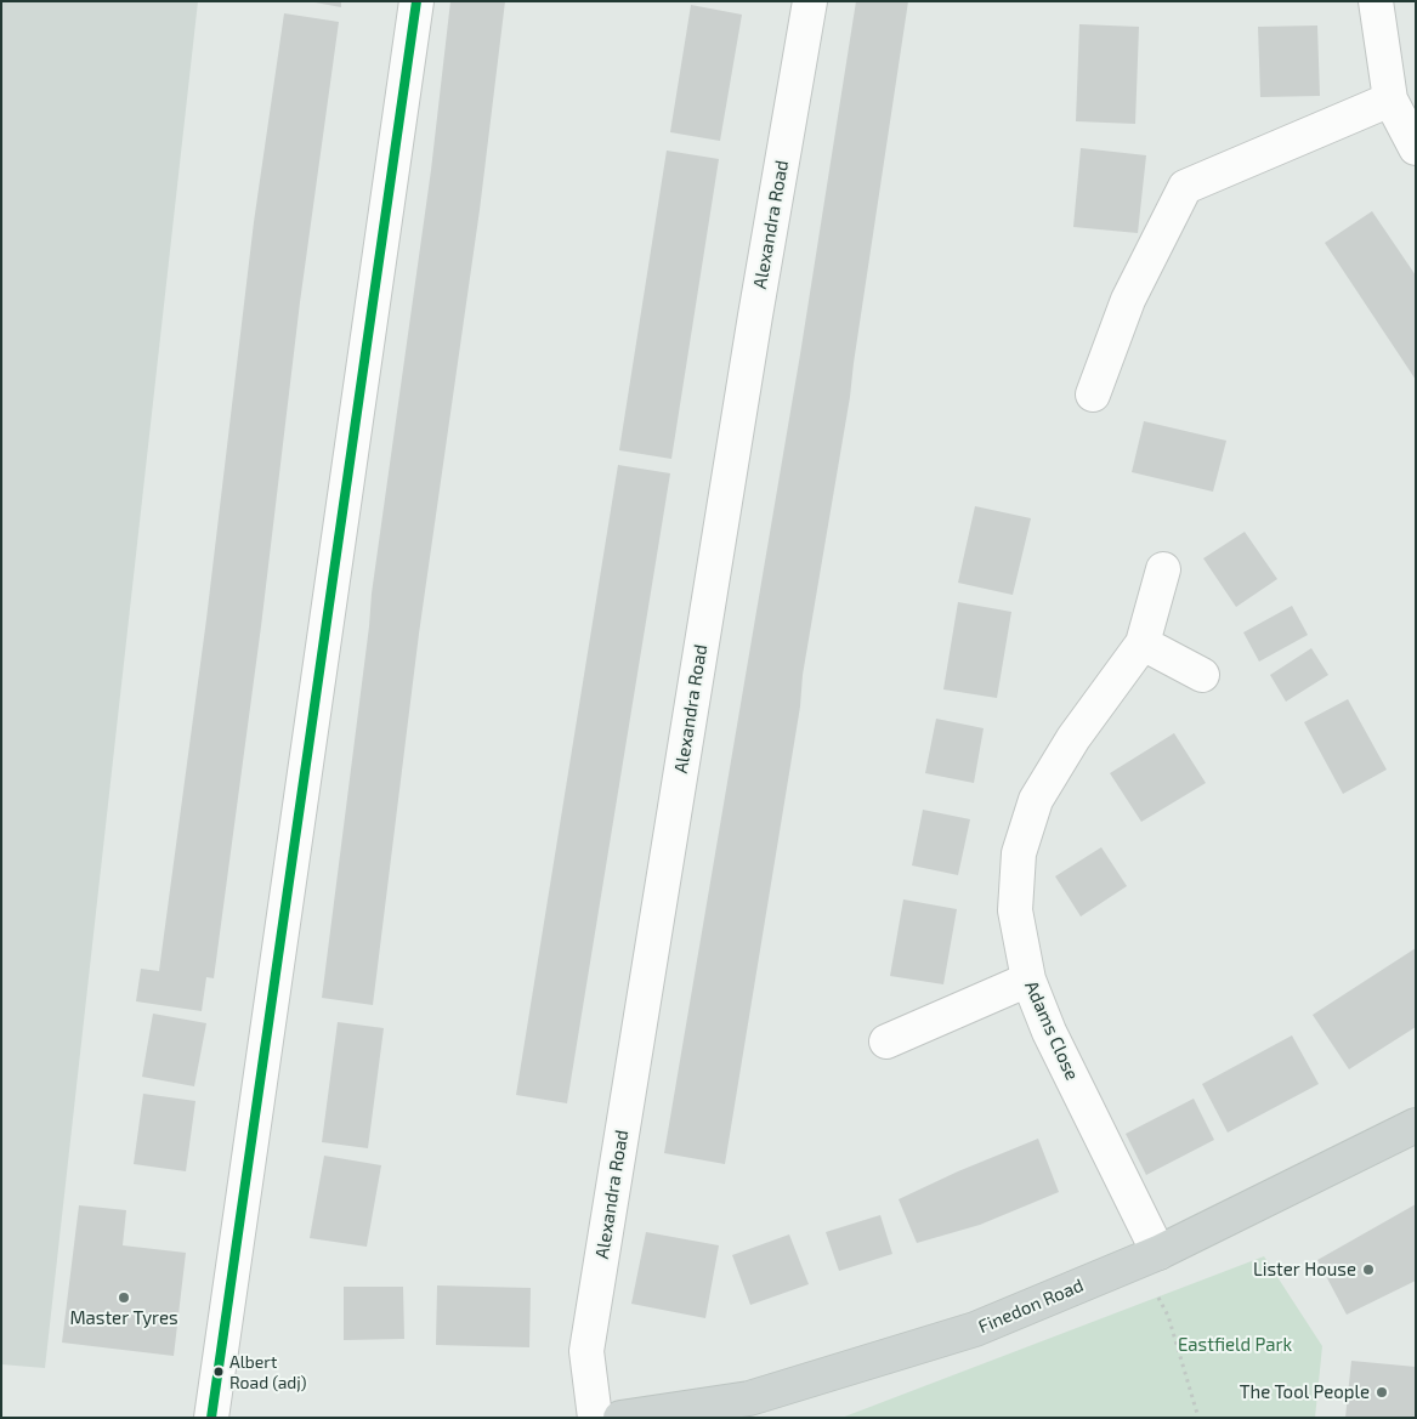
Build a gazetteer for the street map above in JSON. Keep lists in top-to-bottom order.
{
  "streets": {
    "main road": ["Finedon Road"],
    "street": ["Alexandra Road", "Adams Close"]
  },
  "crossings": [
    ["Adams Close", "Finedon Road"]
  ],
  "parks": ["Eastfield Park"],
  "places": [
    "Lister House",
    "Master Tyres",
    "Albert Road (adj)",
    "The Tool People"
  ]
}
